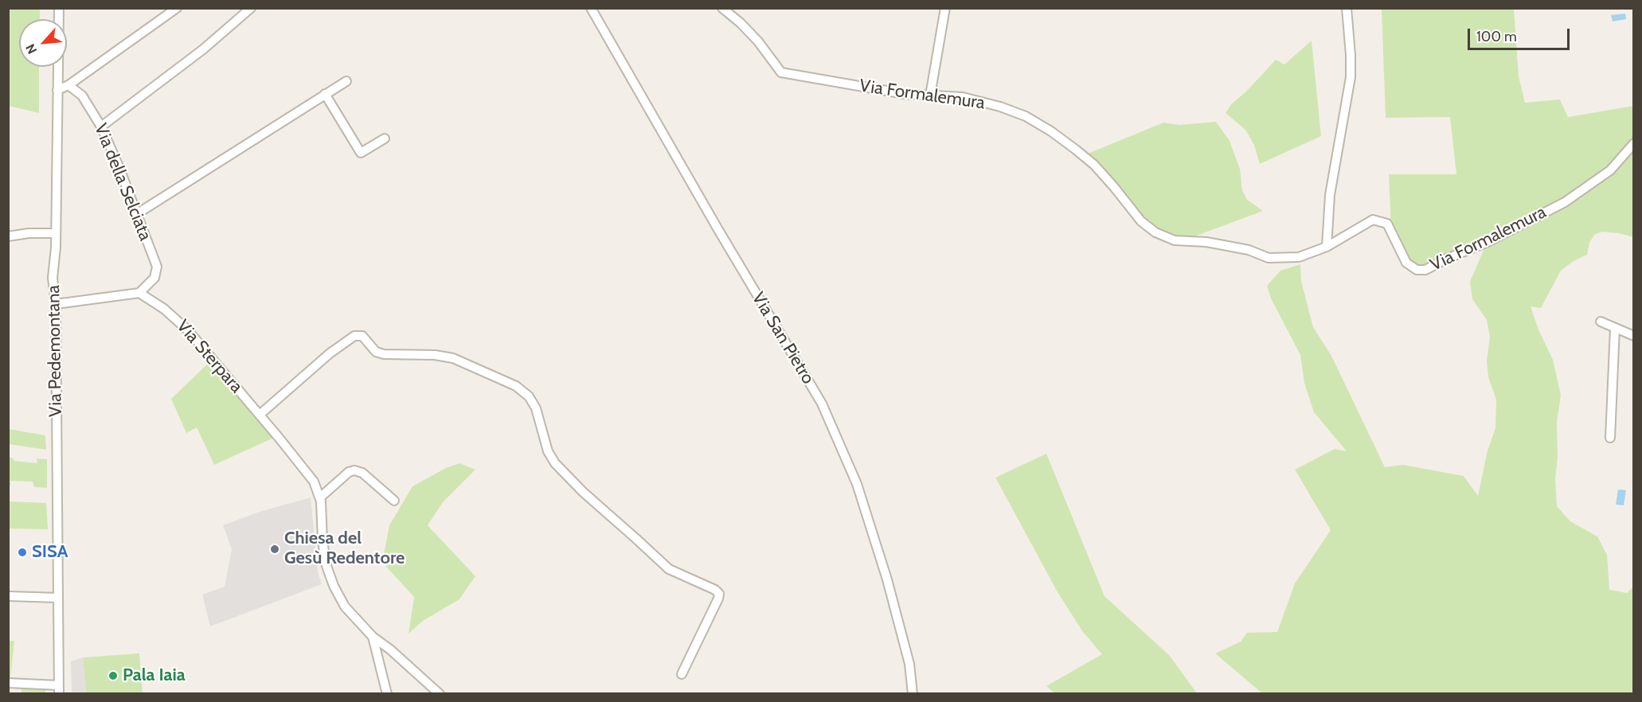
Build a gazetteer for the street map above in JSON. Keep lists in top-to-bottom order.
{
  "streets": {
    "street": [
      "Via Formalemura",
      "Via della Selciata",
      "Via San Pietro",
      "Via Pedemontana",
      "Via Sterpara"
    ]
  },
  "crossings": [
    ["Via della Selciata", "Via Sterpara"]
  ],
  "places": ["Chiesa del Gesù Redentore", "SISA", "Pala Iaia"],
  "scale_bar": "100 m",
  "north": "bottom left"
}
